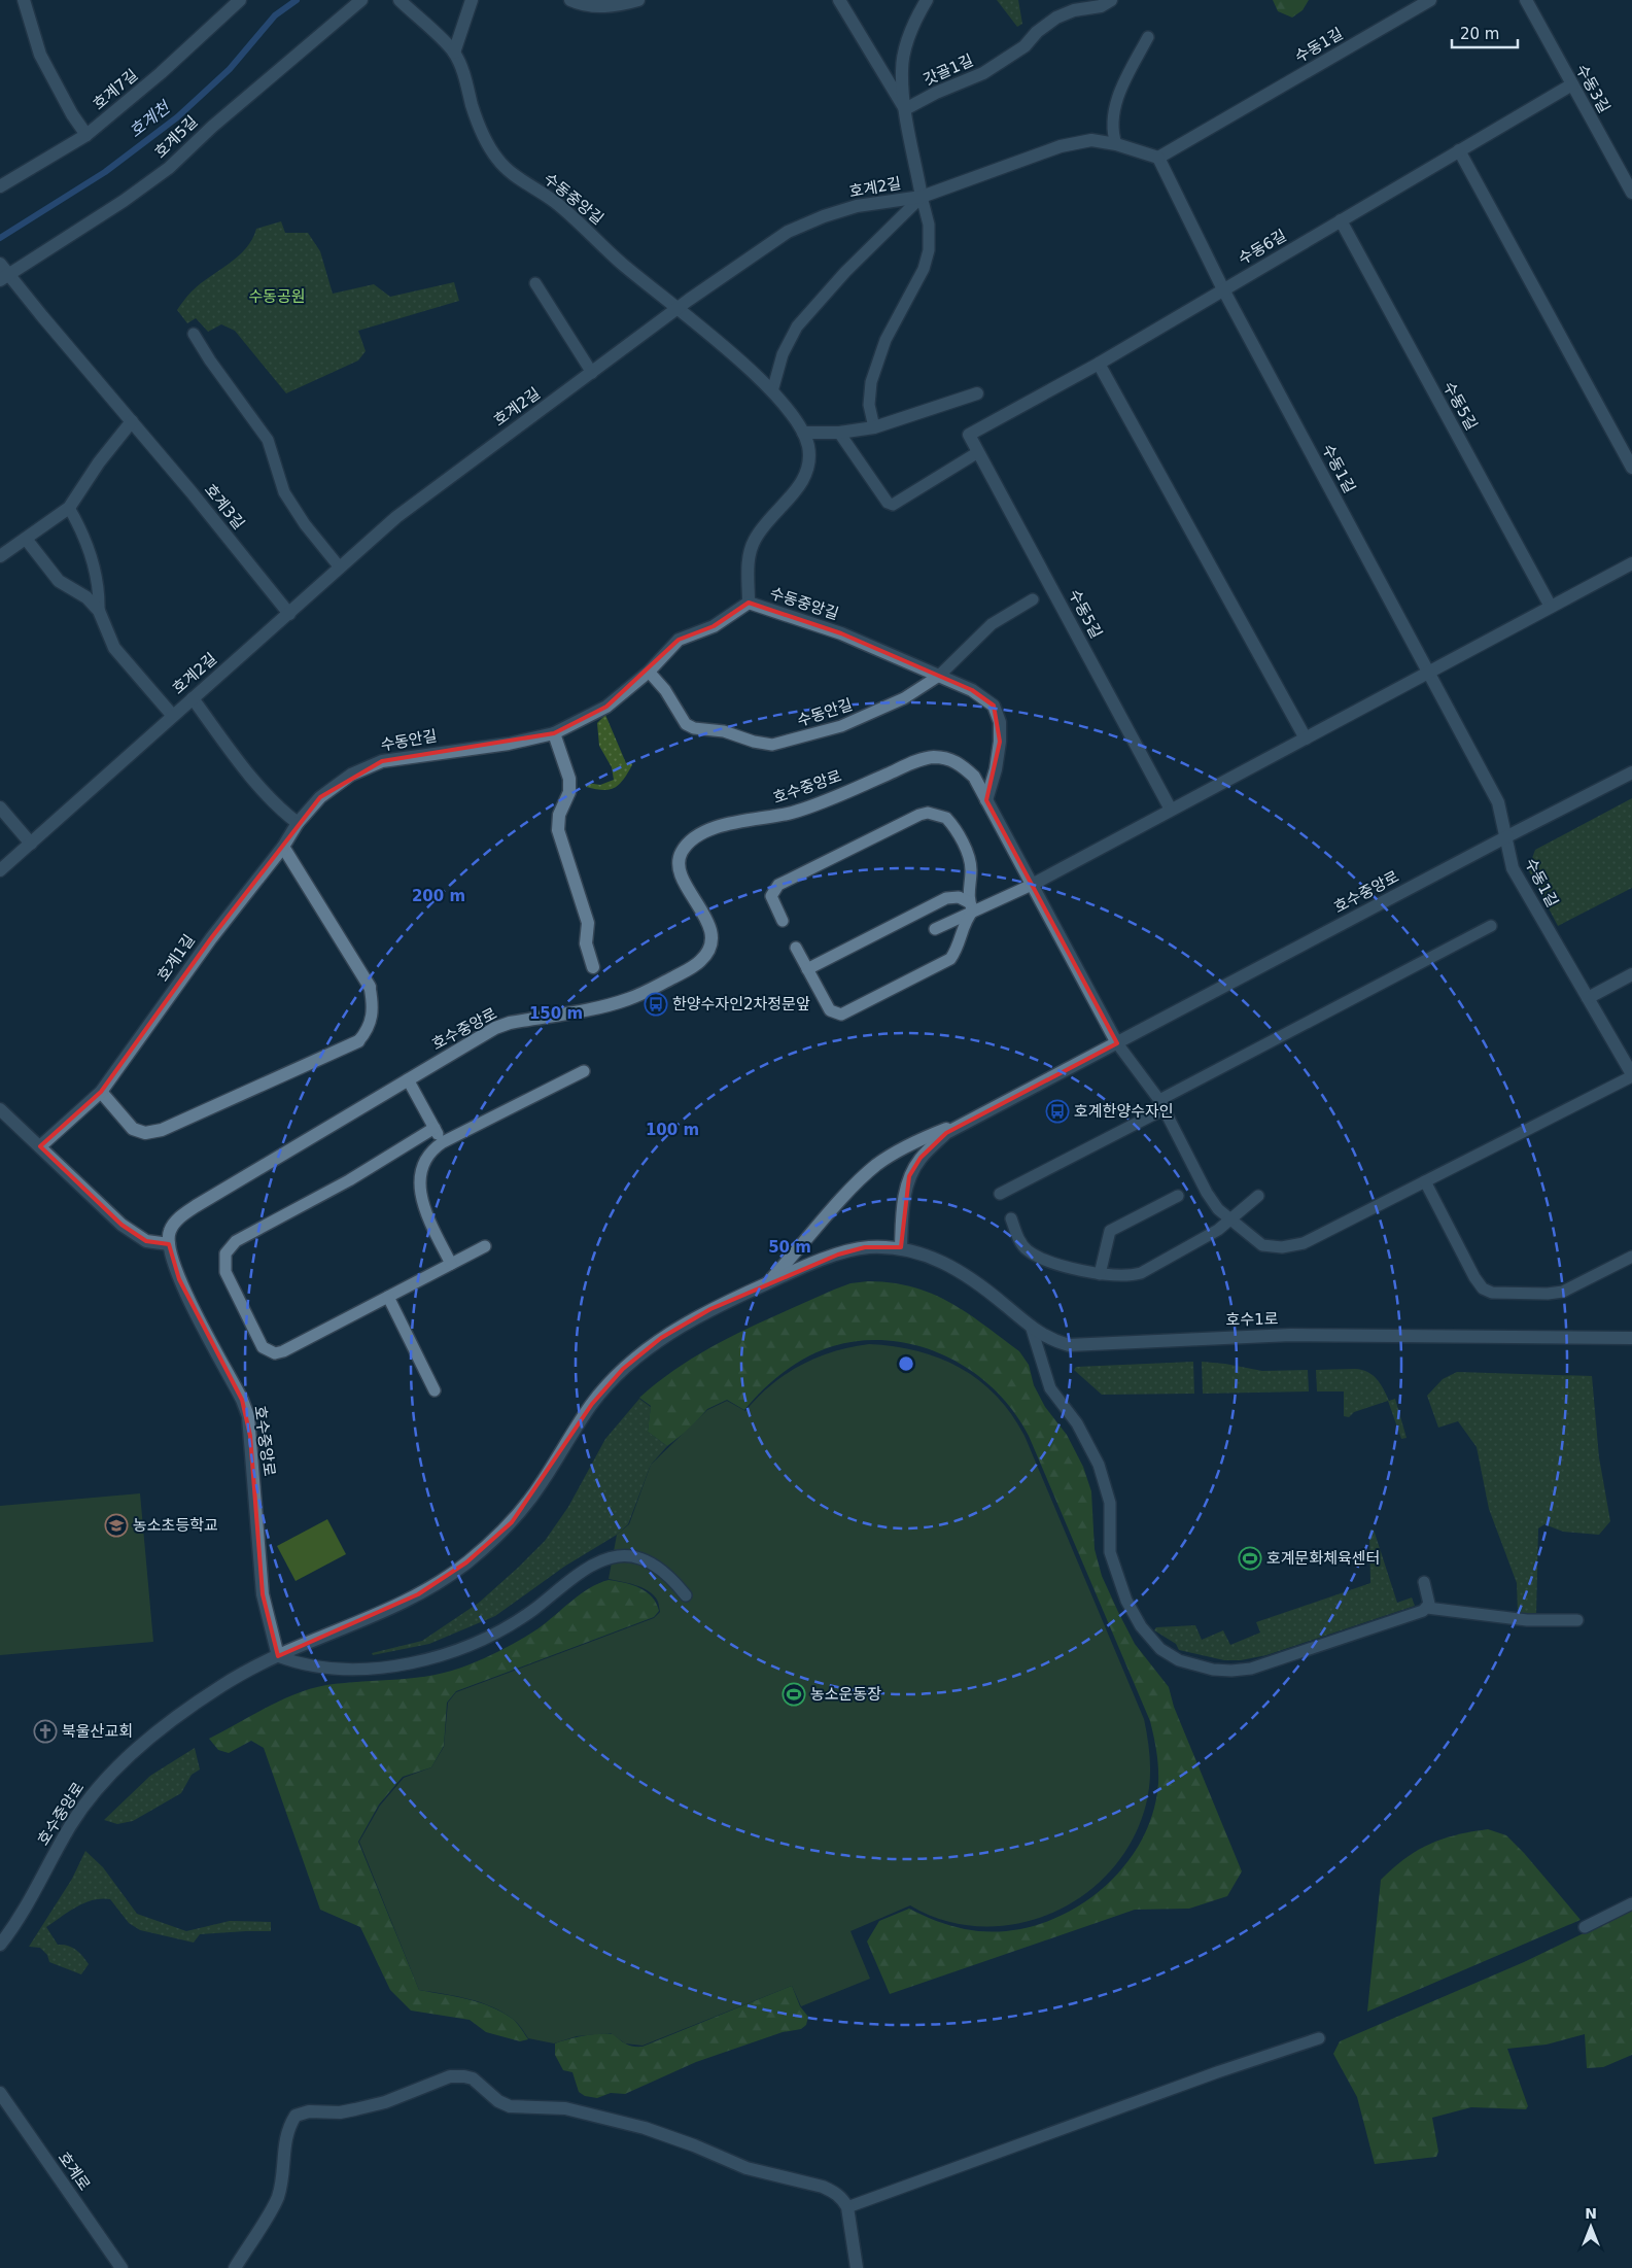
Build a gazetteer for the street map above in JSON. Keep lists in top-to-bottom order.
{
  "streets": {
    "street": [
      "수동1길",
      "갓골1길",
      "수동3길",
      "호계7길",
      "호계5길",
      "호계2길",
      "수동중앙길",
      "수동6길",
      "수동5길",
      "호계3길",
      "수동안길",
      "호수중앙로",
      "호계1길",
      "호수1로",
      "호계로"
    ]
  },
  "crossings": [
    ["수동1길", "호계2길"],
    ["수동1길", "수동6길"],
    ["수동1길", "호수중앙로"],
    ["갓골1길", "호계2길"],
    ["수동3길", "수동6길"],
    ["호계5길", "호계3길"],
    ["호계2길", "수동중앙길"],
    ["호계2길", "호계3길"],
    ["수동중앙길", "수동안길"],
    ["수동중앙길", "호수중앙로"],
    ["수동6길", "수동5길"],
    ["수동안길", "호계1길"],
    ["호수중앙로", "호수1로"]
  ],
  "water": ["호계천"],
  "parks": ["수동공원"],
  "places": {
    "bus stop": ["한양수자인2차정문앞", "호계한양수자인"],
    "school or university": ["농소초등학교"],
    "sports": ["호계문화체육센터", "농소운동장"],
    "church": ["북울산교회"]
  },
  "scale_bar": "20 m",
  "north": "top",
  "rings": [
    "200 m",
    "150 m",
    "100 m",
    "50 m"
  ]
}
